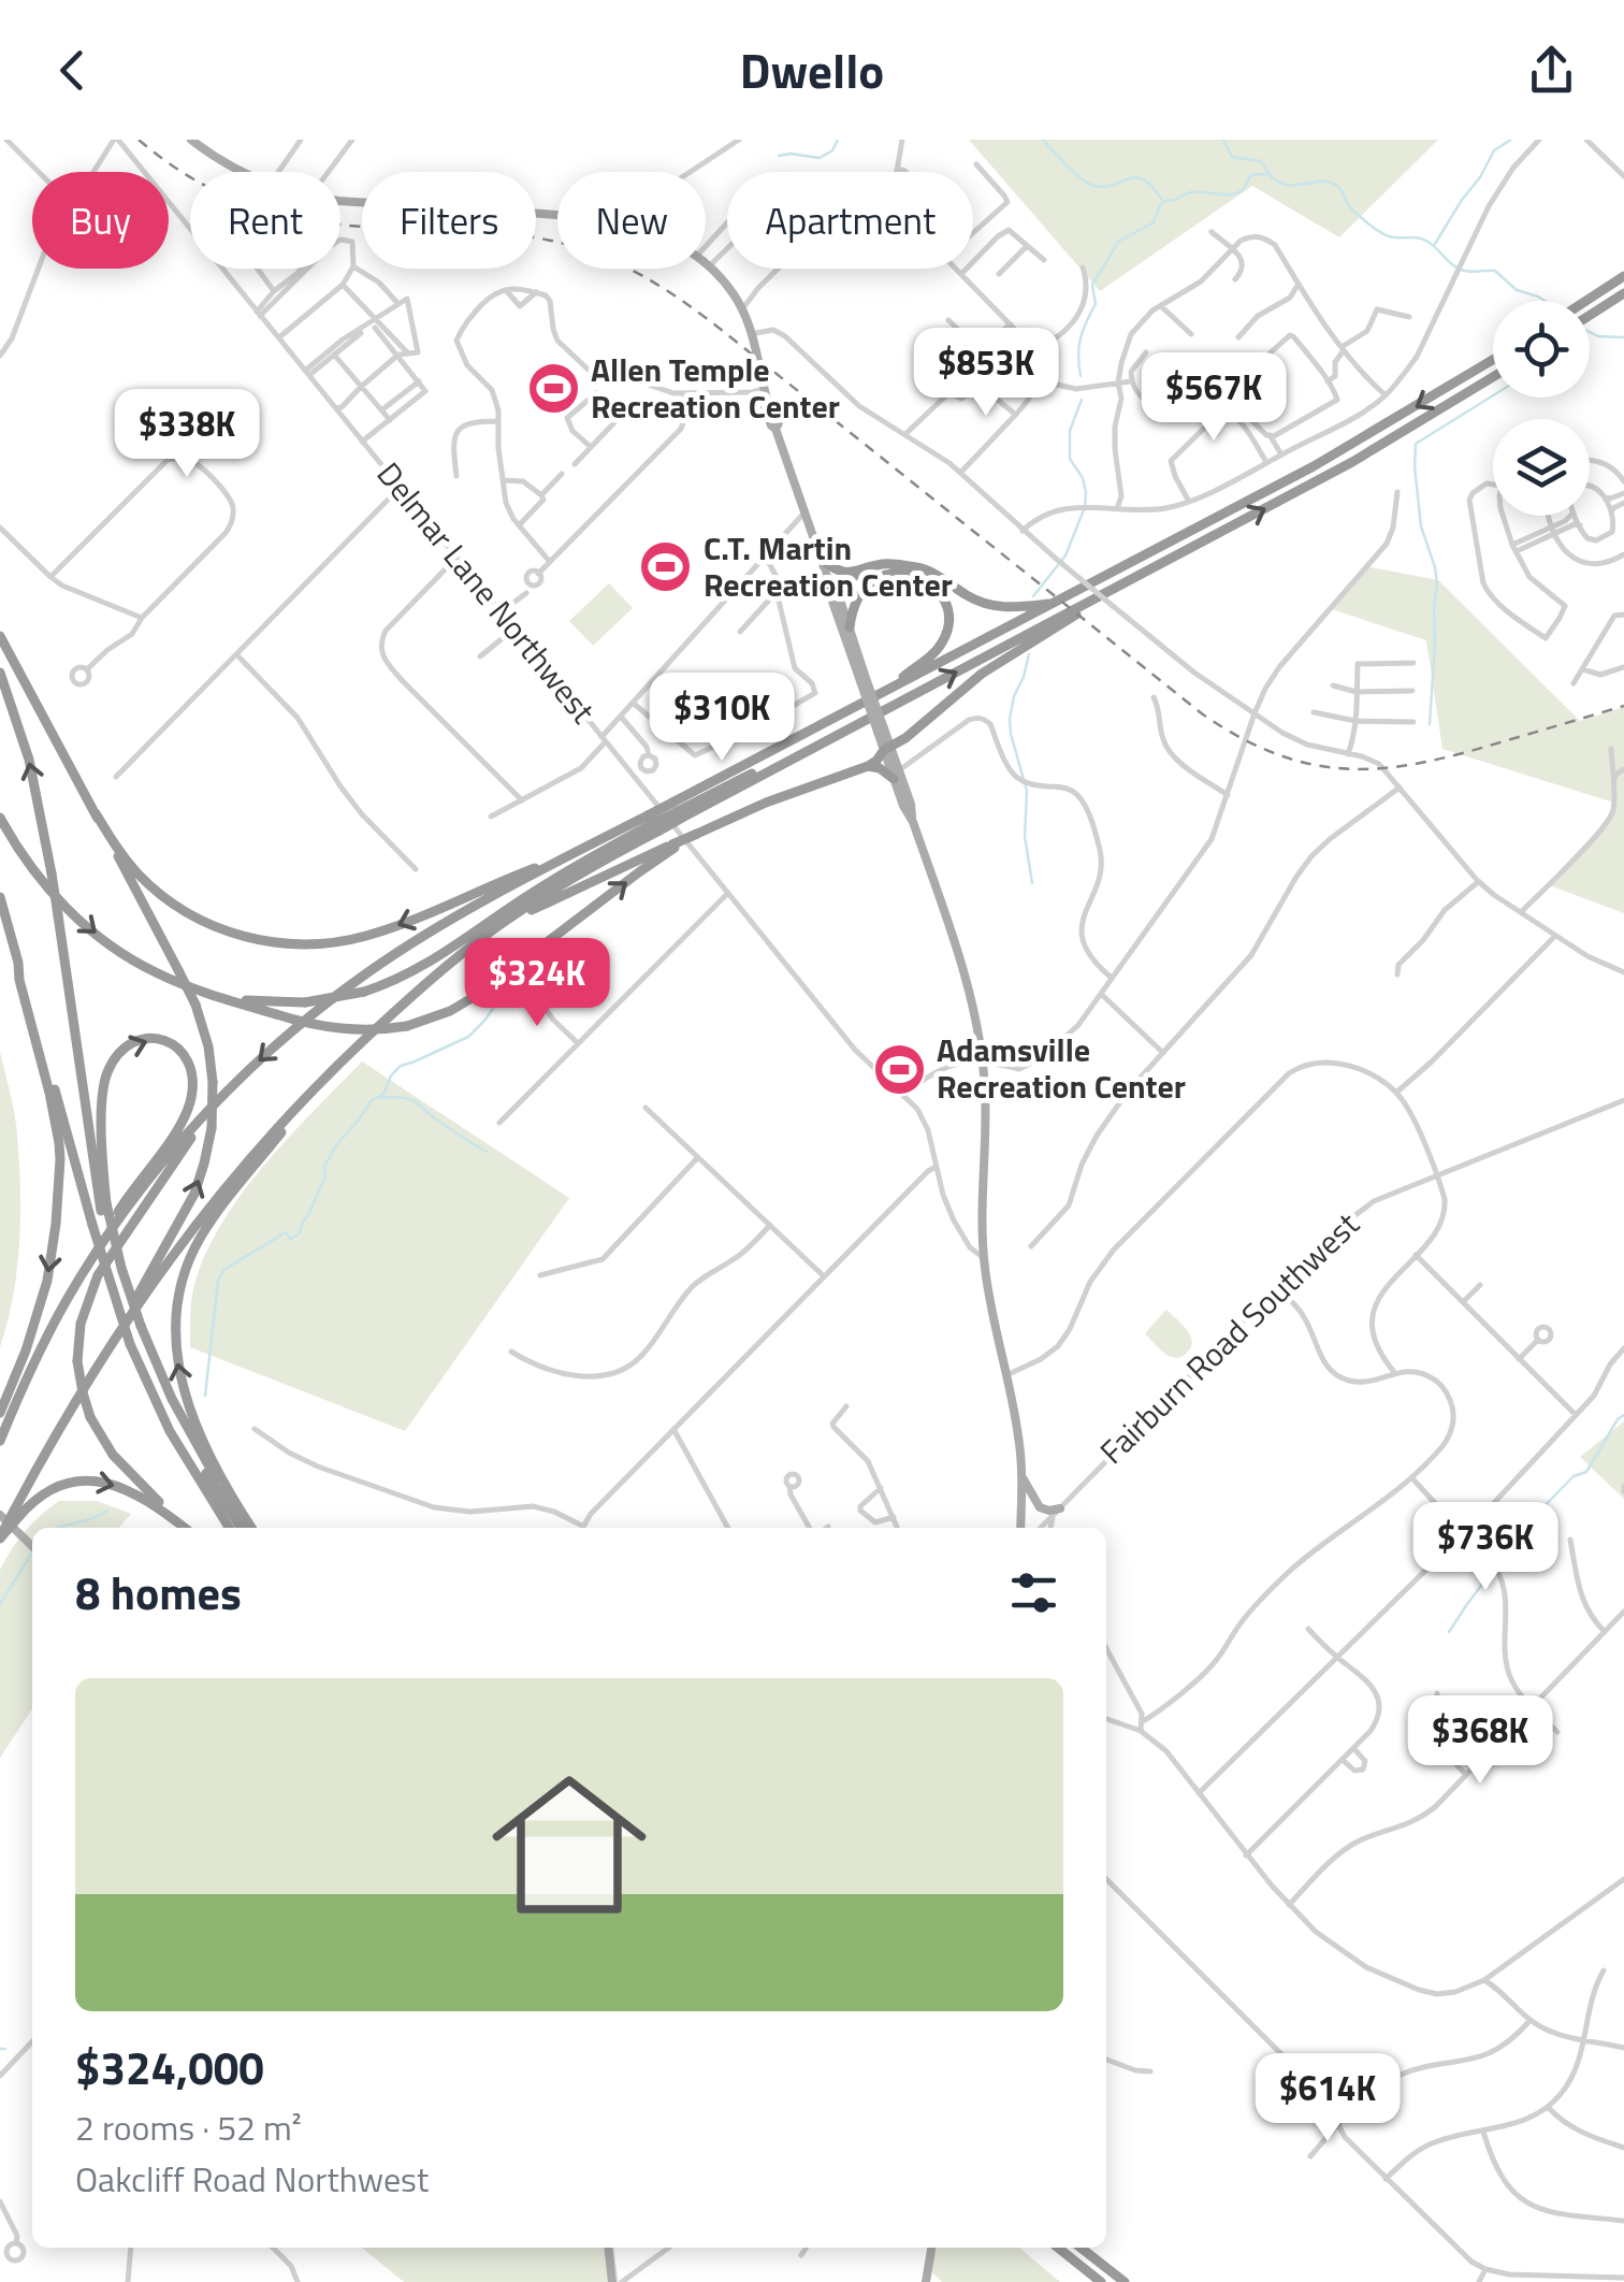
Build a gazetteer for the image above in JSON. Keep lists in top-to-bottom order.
{
  "streets": {
    "street": ["Delmar Lane Northwest", "Fairburn Road Southwest"]
  },
  "places": {
    "sports": ["Allen Temple Recreation Center", "C.T. Martin Recreation Center", "Adamsville Recreation Center"]
  },
  "page": {
    "header": "Dwello",
    "chip": [
      "Buy",
      "Rent",
      "Filters",
      "New",
      "Apartment"
    ],
    "price": [
      "$853K",
      "$567K",
      "$338K",
      "$310K",
      "$324K",
      "$736K",
      "$368K",
      "$614K"
    ],
    "heading": "8 homes",
    "list": [
      {
        "name": "$324,000",
        "note": "2 rooms · 52 m² · Oakcliff Road Northwest"
      }
    ]
  }
}
